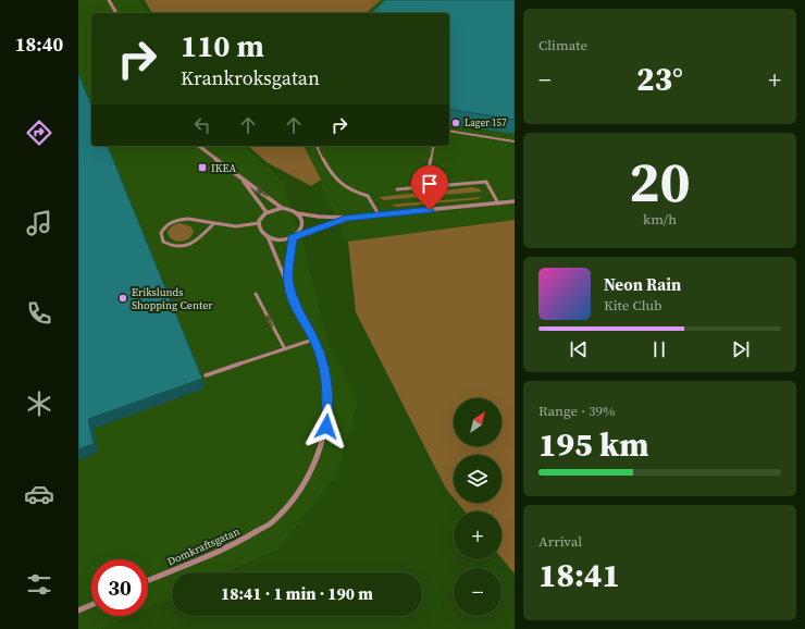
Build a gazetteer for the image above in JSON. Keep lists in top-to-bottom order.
{
  "streets": {
    "street": ["Domkraftsgatan"]
  },
  "places": {
    "other": ["Lager 157", "Erikslunds Shopping Center"],
    "transit": ["IKEA"]
  },
  "north": "top right",
  "page": {
    "tabs": "18:40",
    "tile": [
      "Climate",
      ["20", "km/h"],
      ["Range · 39%", "195 km"],
      ["Arrival", "18:41"]
    ],
    "turn": ["110 m", "Krankroksgatan"],
    "heat": ["−", "23°", "+"],
    "song": ["Neon Rain", "Kite Club"],
    "map_buttons": ["+", "−"],
    "limit": "30",
    "trip": "18:41 · 1 min · 190 m"
  }
}
